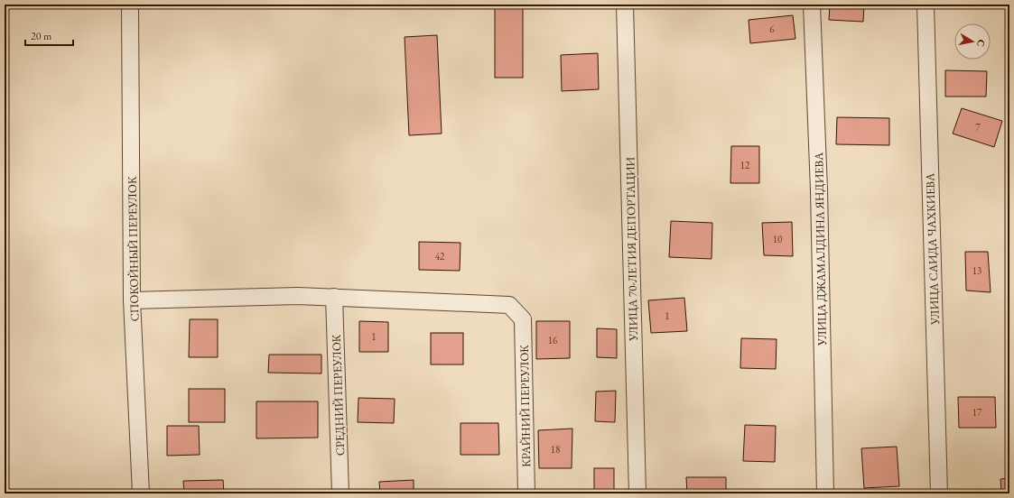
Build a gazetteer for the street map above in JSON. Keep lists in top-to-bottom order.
{
  "streets": {
    "street": [
      "СПОКОЙНЫЙ ПЕРЕУЛОК",
      "УЛИЦА 70-ЛЕТИЯ ДЕПОРТАЦИИ",
      "УЛИЦА ДЖАМАЛДИНА ЯНДИЕВА",
      "УЛИЦА САИДА ЧАХКИЕВА",
      "СРЕДНИЙ ПЕРЕУЛОК",
      "КРАЙНИЙ ПЕРЕУЛОК"
    ]
  },
  "crossings": [
    ["СРЕДНИЙ ПЕРЕУЛОК", "КРАЙНИЙ ПЕРЕУЛОК"]
  ],
  "house_numbers": [
    "6",
    "7",
    "12",
    "10",
    "42",
    "13",
    "1",
    "1",
    "16",
    "17",
    "18"
  ],
  "scale_bar": "20 m",
  "north": "right"
}
